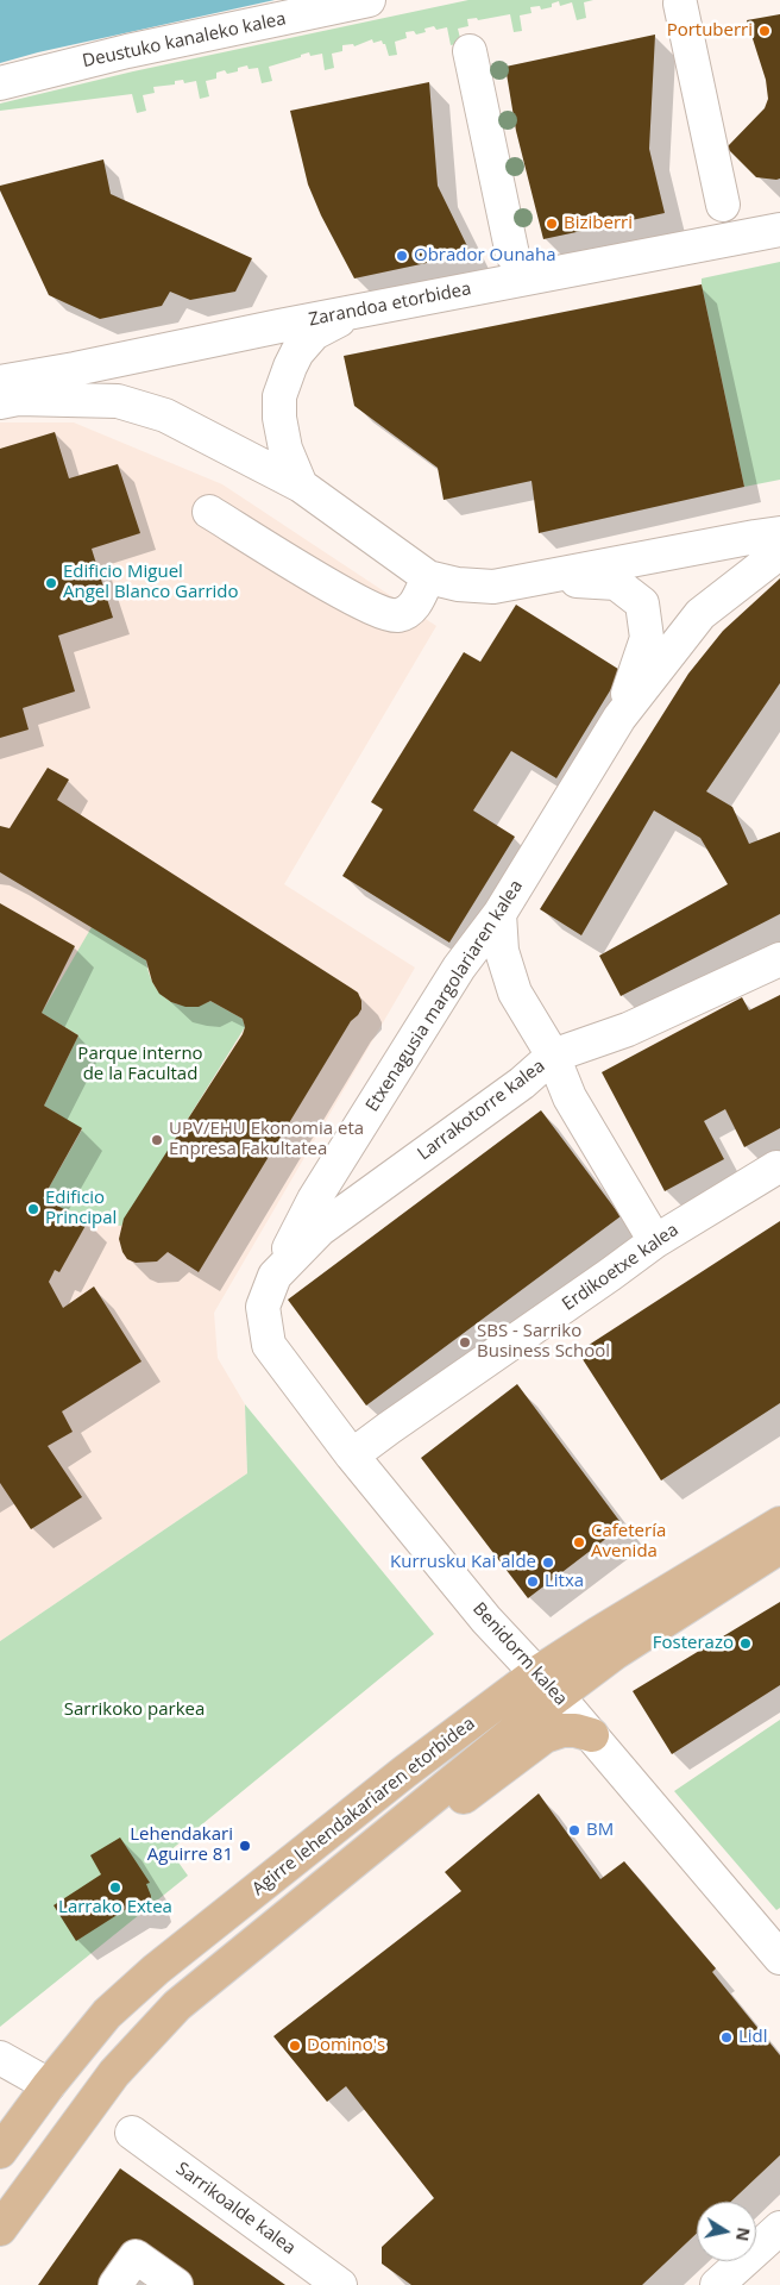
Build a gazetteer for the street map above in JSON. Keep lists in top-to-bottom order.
{
  "streets": {
    "main road": ["Agirre lehendakariaren etorbidea"],
    "street": [
      "Deustuko kanaleko kalea",
      "Zarandoa etorbidea",
      "Etxenagusia margolariaren kalea",
      "Larrakotorre kalea",
      "Erdikoetxe kalea",
      "Benidorm kalea",
      "Sarrikoalde kalea"
    ]
  },
  "crossings": [
    ["Etxenagusia margolariaren kalea", "Larrakotorre kalea"],
    ["Larrakotorre kalea", "Benidorm kalea"],
    ["Erdikoetxe kalea", "Benidorm kalea"],
    ["Benidorm kalea", "Agirre lehendakariaren etorbidea"]
  ],
  "parks": ["Parque interno de la Facultad", "Sarrikoko parkea"],
  "places": [
    "Portuberri",
    "Biziberri",
    "Obrador Ounaha",
    "Edificio Miguel Angel Blanco Garrido",
    "UPV/EHU Ekonomia eta Enpresa Fakultatea",
    "Edificio Principal",
    "SBS - Sarriko Business School",
    "Cafetería Avenida",
    "Kurrusku Kai alde",
    "Litxa",
    "Fosterazo",
    "BM",
    "Lehendakari Aguirre 81",
    "Larrako Extea",
    "Lidl",
    "Domino's"
  ],
  "north": "right"
}
